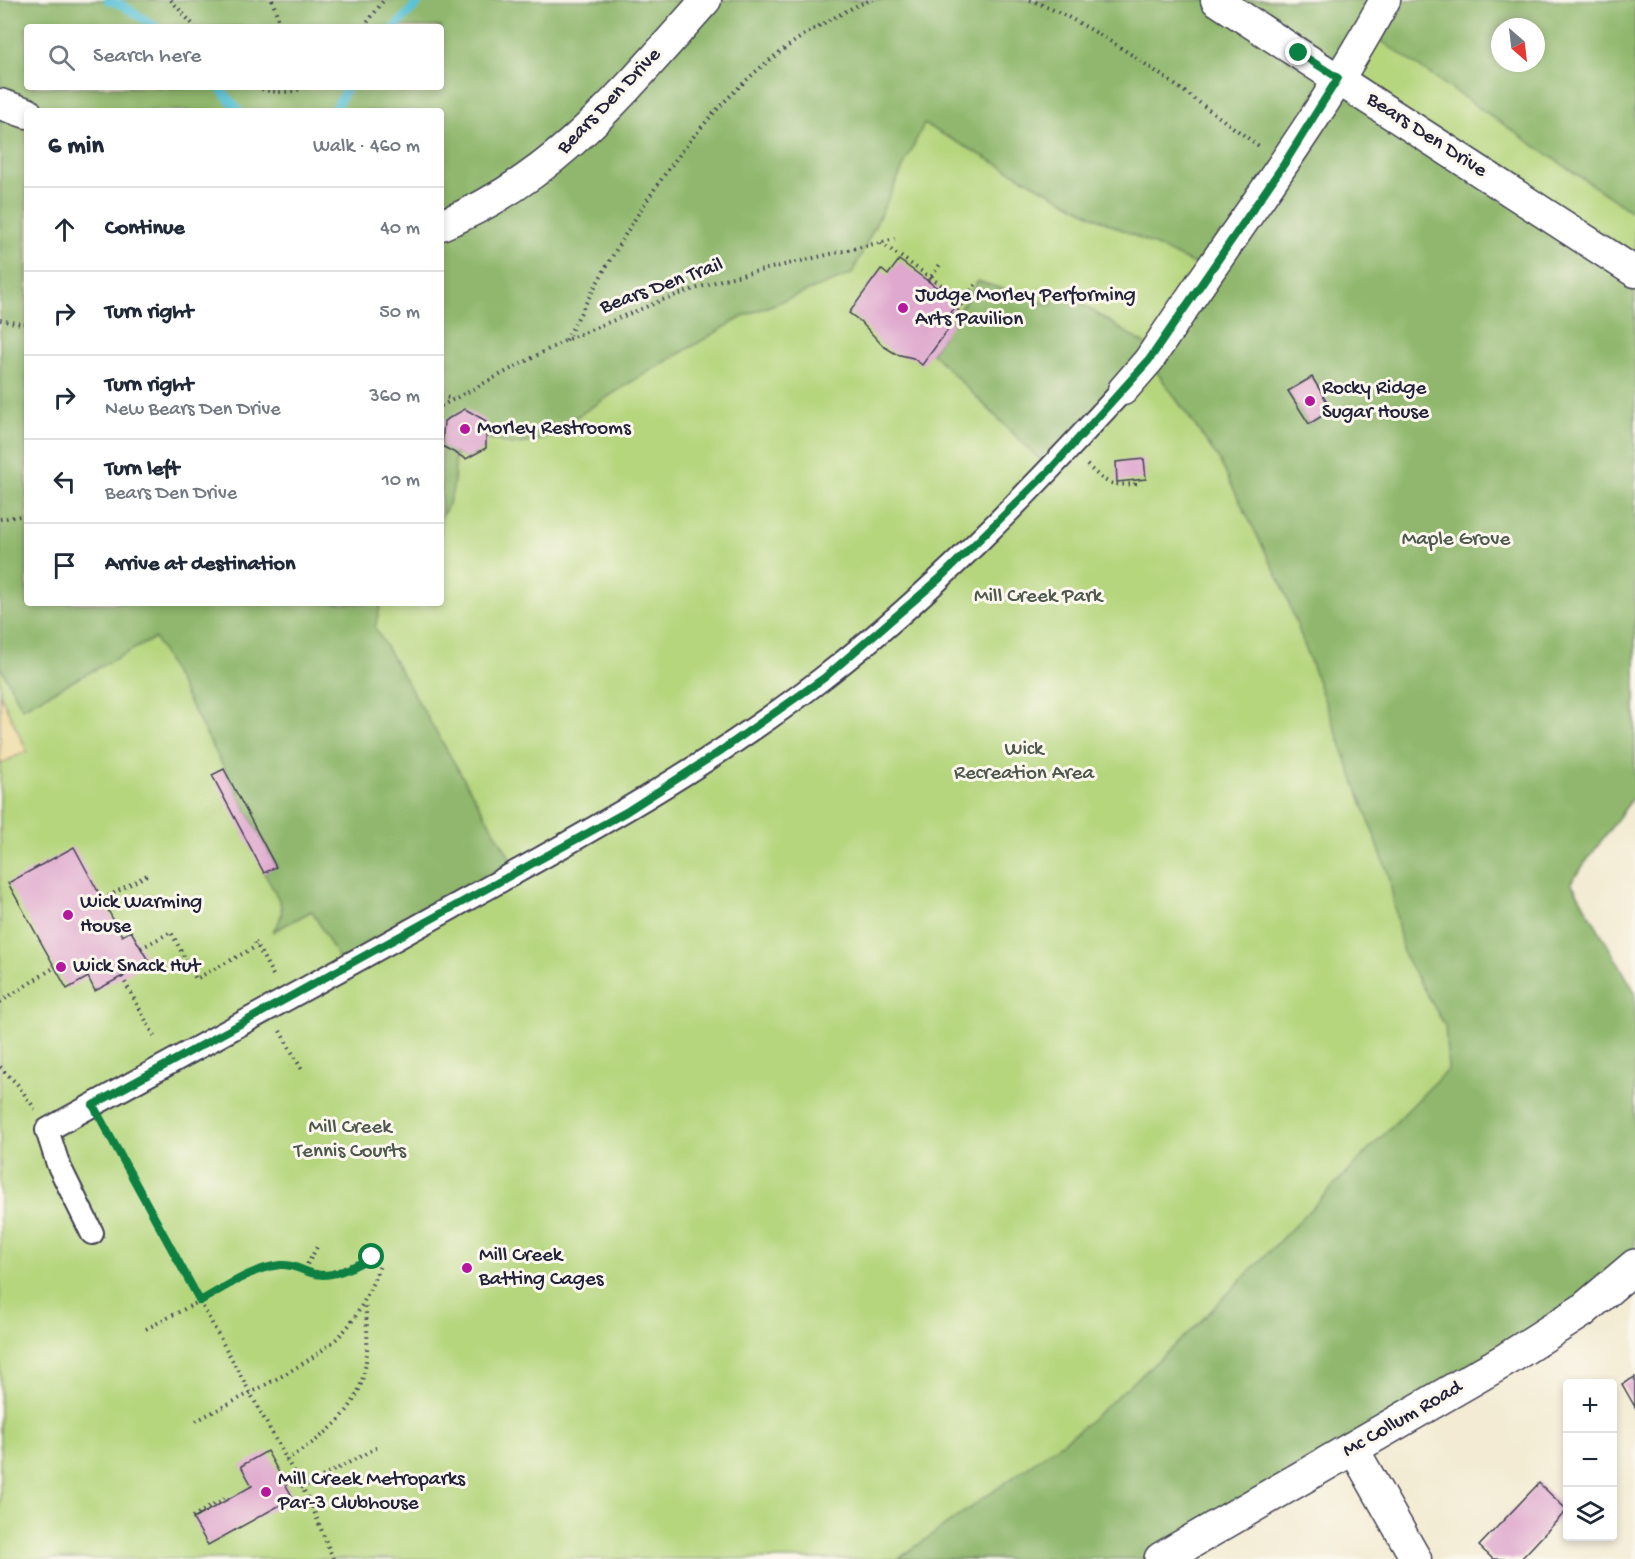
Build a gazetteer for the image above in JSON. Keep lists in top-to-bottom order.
{
  "streets": {
    "street": ["Bears Den Drive", "Mc Collum Road"],
    "path": ["Bears Den Trail"]
  },
  "parks": [
    "Maple Grove",
    "Mill Creek Park",
    "Wick Recreation Area",
    "Mill Creek Tennis Courts"
  ],
  "places": [
    "Judge Morley Performing Arts Pavilion",
    "Rocky Ridge Sugar House",
    "Morley Restrooms",
    "Wick Warming House",
    "Wick Snack Hut",
    "Mill Creek Batting Cages",
    "Mill Creek Metroparks Par-3 Clubhouse"
  ],
  "north": "bottom right",
  "page": {
    "search": "Search here",
    "heading": ["6 min", "Walk · 460 m"],
    "list": [
      ["Continue", "40 m"],
      ["Turn right", "50 m"],
      ["Turn right", "New Bears Den Drive", "360 m"],
      ["Turn left", "Bears Den Drive", "10 m"],
      "Arrive at destination"
    ],
    "map_buttons": ["+", "−"]
  }
}
